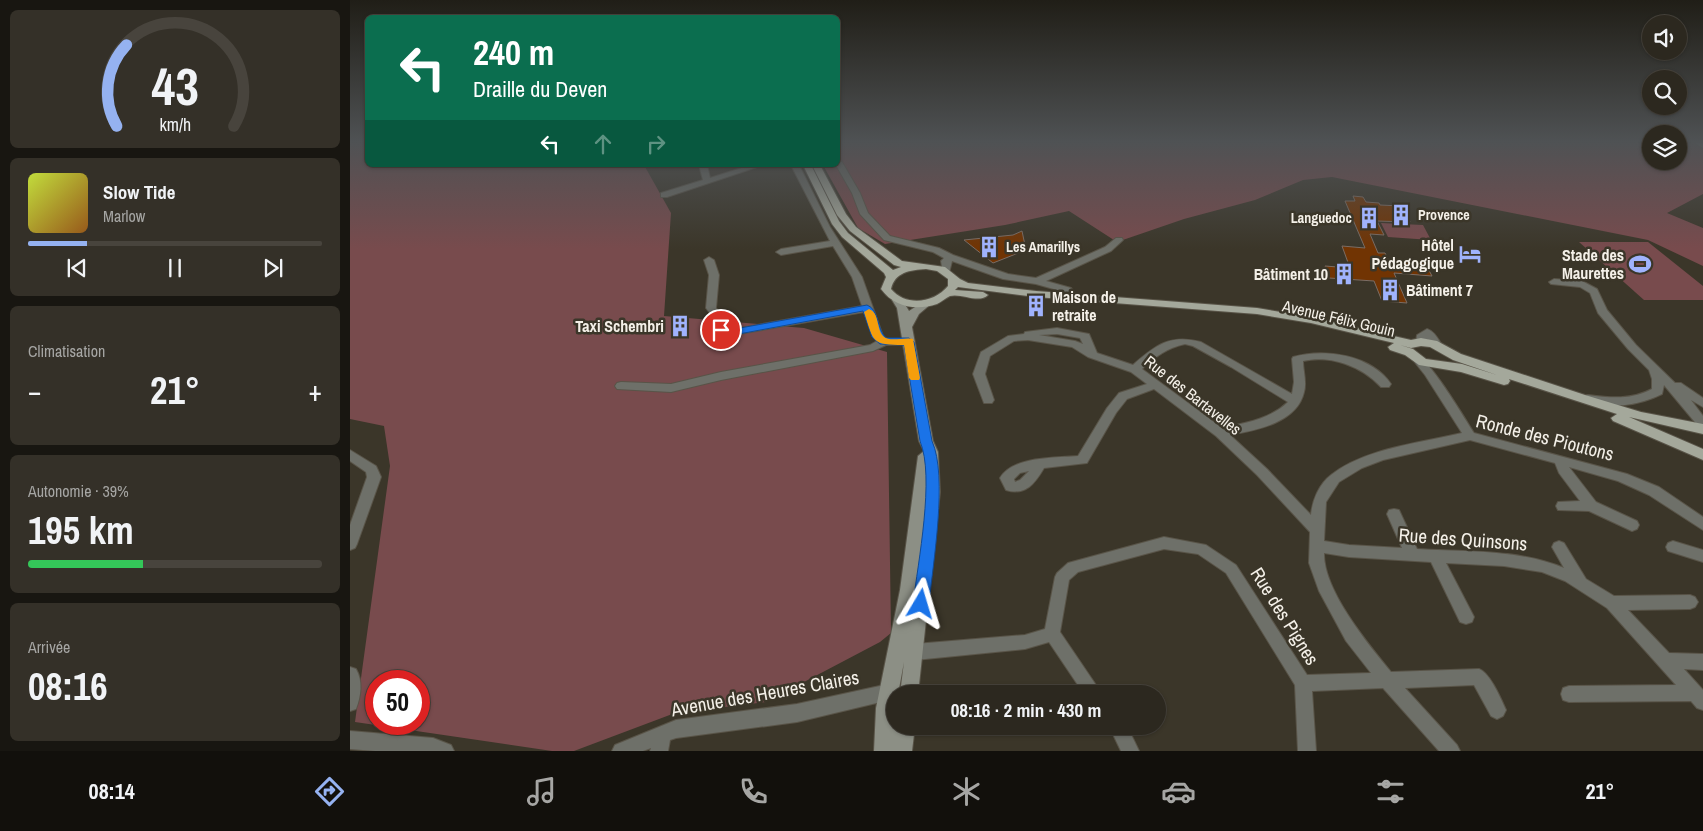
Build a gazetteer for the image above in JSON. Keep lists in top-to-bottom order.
{
  "streets": {
    "main road": ["Avenue Félix Gouin"],
    "street": [
      "Rue des Bartavelles",
      "Ronde des Pioutons",
      "Rue des Quinsons",
      "Rue des Pignes",
      "Avenue des Heures Claires"
    ]
  },
  "crossings": [
    ["Rue des Bartavelles", "Ronde des Pioutons"],
    ["Ronde des Pioutons", "Rue des Quinsons"]
  ],
  "places": {
    "building": [
      "Provence",
      "Languedoc",
      "Les Amarillys",
      "Bâtiment 10",
      "Bâtiment 7",
      "Maison de retraite",
      "Taxi Schembri"
    ],
    "hotel": ["Hôtel Pédagogique"],
    "sports": ["Stade des Maurettes"]
  },
  "page": {
    "turn": ["240 m", "Draille du Deven"],
    "song": ["Slow Tide", "Marlow"],
    "tile": [
      "Climatisation",
      ["Autonomie · 39%", "195 km"],
      ["Arrivée", "08:16"]
    ],
    "heat": ["−", "21°", "+"],
    "limit": "50",
    "trip": "08:16 · 2 min · 430 m",
    "tabs": ["08:14", "21°"],
    "gauge": ["43", "km/h"]
  }
}
